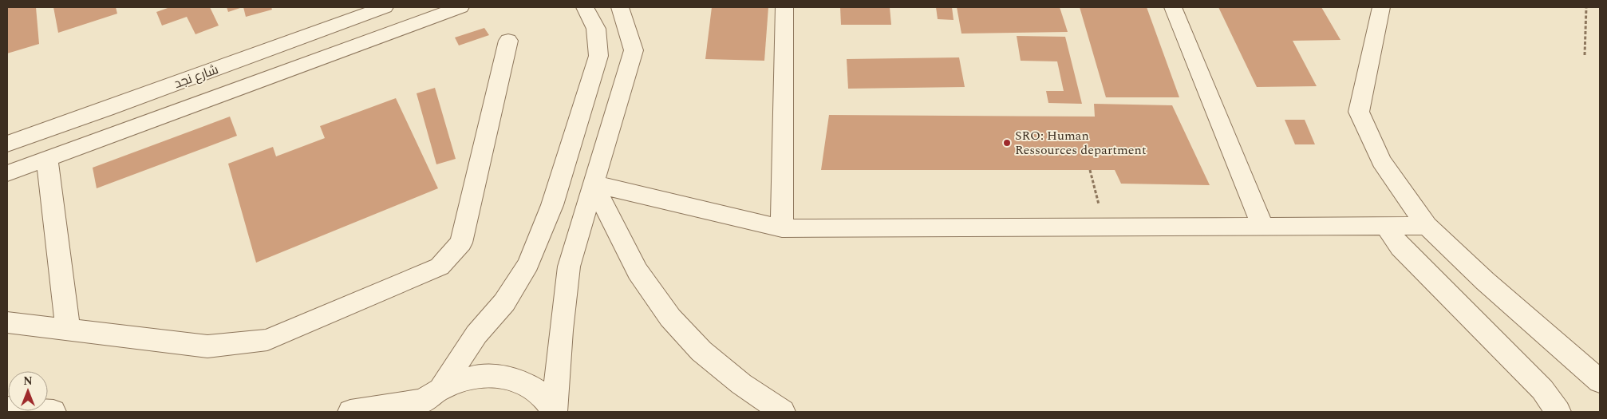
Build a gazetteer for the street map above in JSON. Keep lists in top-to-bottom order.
{
  "streets": {
    "street": ["شارع نجد"]
  },
  "places": ["SRO: Human Ressources department"],
  "north": "top"
}
